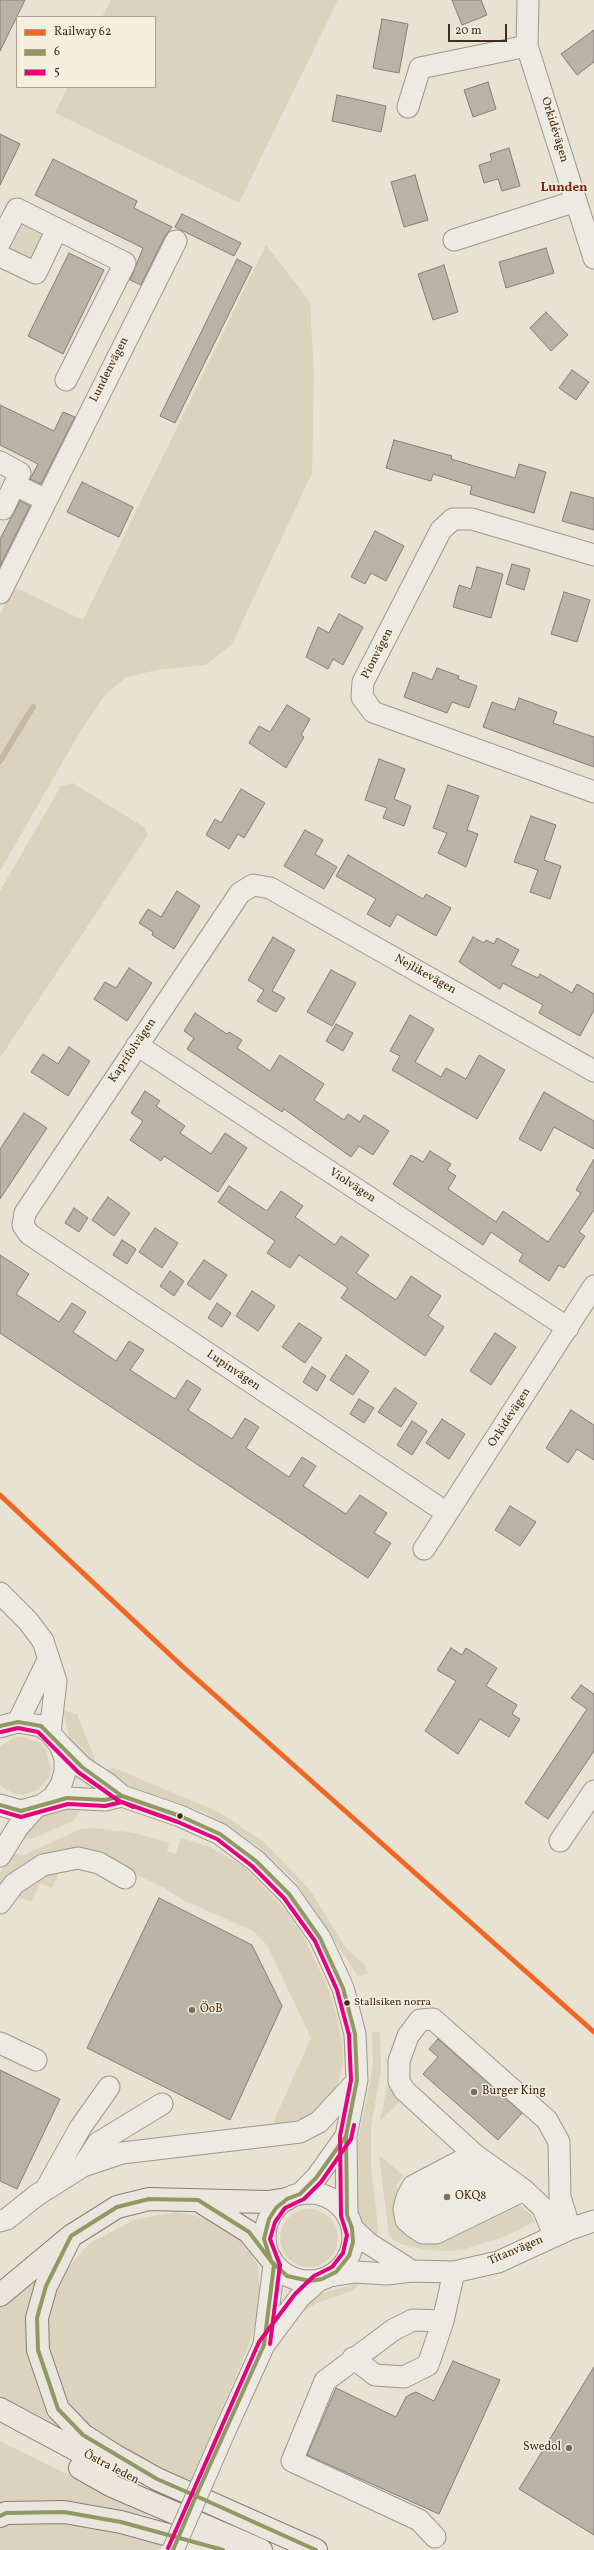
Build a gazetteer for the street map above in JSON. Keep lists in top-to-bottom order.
{
  "streets": {
    "highway": ["Östra leden"],
    "street": [
      "Orkidévägen",
      "Lundenvägen",
      "Pionvägen",
      "Nejlikevägen",
      "Kaprifolvägen",
      "Violvägen",
      "Lupinvägen",
      "Titanvägen"
    ]
  },
  "crossings": [
    ["Orkidévägen", "Violvägen"],
    ["Orkidévägen", "Lupinvägen"],
    ["Nejlikevägen", "Kaprifolvägen"],
    ["Kaprifolvägen", "Violvägen"],
    ["Kaprifolvägen", "Lupinvägen"]
  ],
  "districts": ["Lunden"],
  "places": [
    "Stallsiken norra",
    "ÖoB",
    "Burger King",
    "OKQ8",
    "Swedol"
  ],
  "lines": ["rail line 62", "transit line 6", "transit line 5"],
  "legend": ["Railway 62", "6", "5"],
  "scale_bar": "20 m"
}
